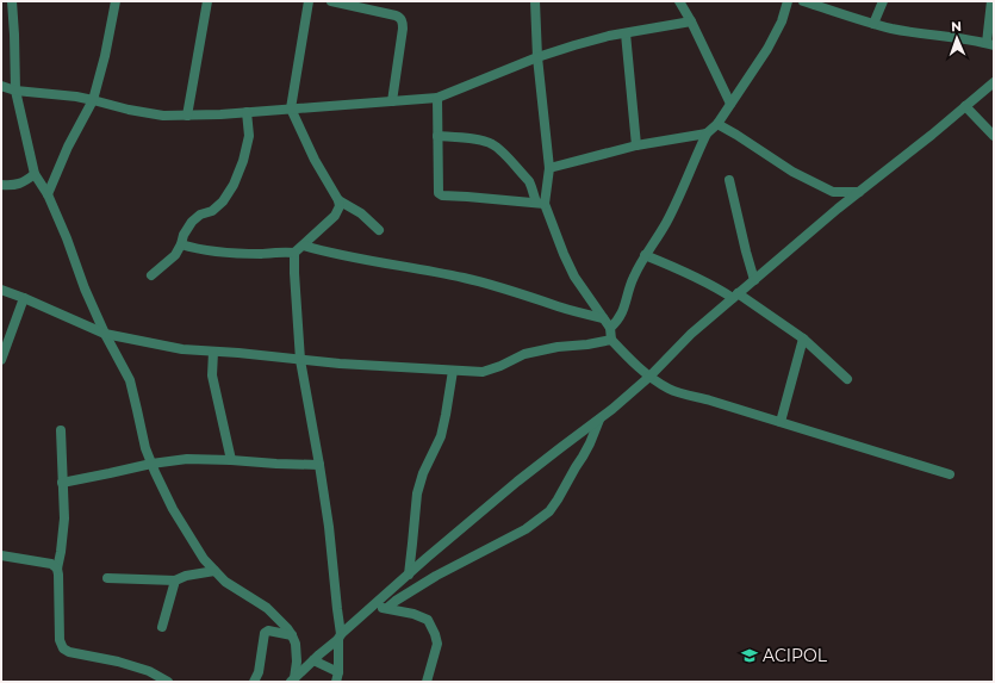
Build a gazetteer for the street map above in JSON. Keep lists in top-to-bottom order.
{
  "places": {
    "school or university": ["ACIPOL"]
  },
  "north": "top"
}
